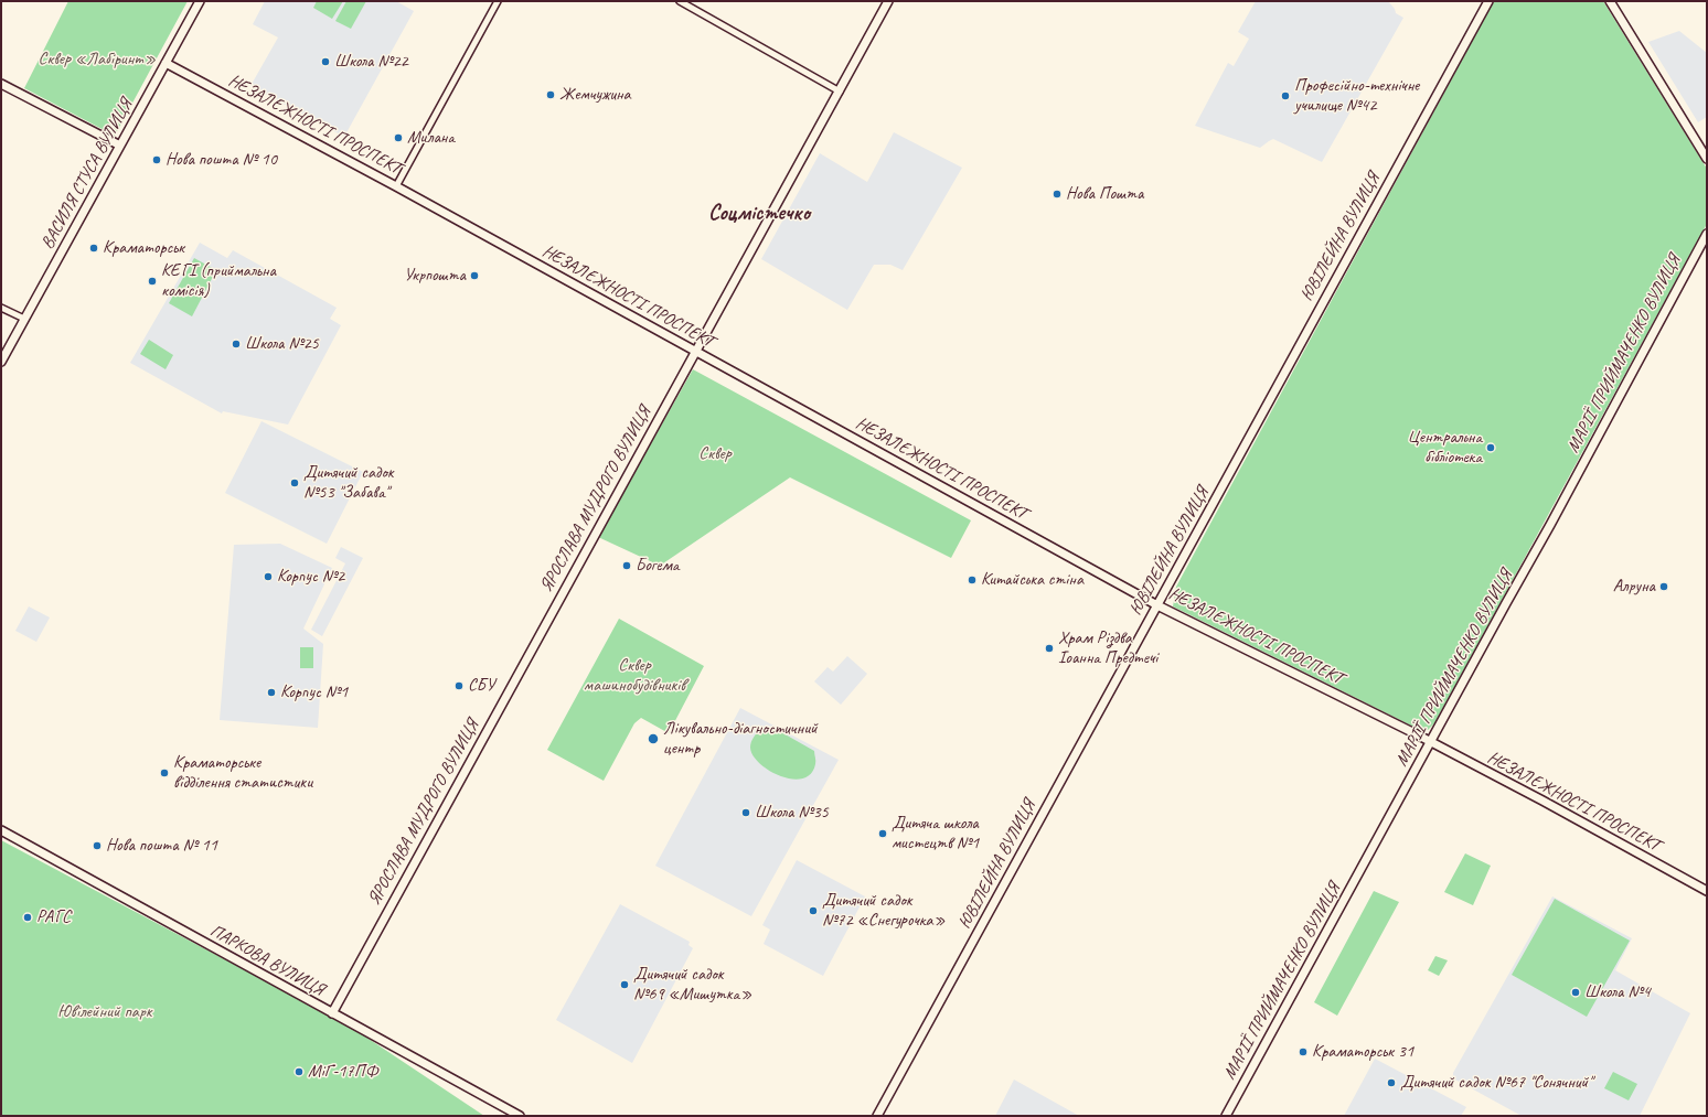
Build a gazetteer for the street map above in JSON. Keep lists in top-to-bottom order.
{
  "streets": {
    "street": [
      "НЕЗАЛЕЖНОСТІ ПРОСПЕКТ",
      "ВАСИЛЯ СТУСА ВУЛИЦЯ",
      "ЮВІЛЕЙНА ВУЛИЦЯ",
      "МАРІЇ ПРИЙМАЧЕНКО ВУЛИЦЯ",
      "ЯРОСЛАВА МУДРОГО ВУЛИЦЯ",
      "ПАРКОВА ВУЛИЦЯ"
    ]
  },
  "crossings": [
    ["НЕЗАЛЕЖНОСТІ ПРОСПЕКТ", "ВАСИЛЯ СТУСА ВУЛИЦЯ"],
    ["НЕЗАЛЕЖНОСТІ ПРОСПЕКТ", "ЮВІЛЕЙНА ВУЛИЦЯ"],
    ["НЕЗАЛЕЖНОСТІ ПРОСПЕКТ", "МАРІЇ ПРИЙМАЧЕНКО ВУЛИЦЯ"],
    ["НЕЗАЛЕЖНОСТІ ПРОСПЕКТ", "ЯРОСЛАВА МУДРОГО ВУЛИЦЯ"],
    ["ЯРОСЛАВА МУДРОГО ВУЛИЦЯ", "ПАРКОВА ВУЛИЦЯ"]
  ],
  "districts": ["Соцмістечко"],
  "parks": [
    "Сквер «Лабіринт»",
    "Сквер",
    "Сквер машинобудівників",
    "Ювілейний парк"
  ],
  "places": [
    "Школа №22",
    "Жемчужина",
    "Професійно-технічне училище №42",
    "Милана",
    "Нова пошта № 10",
    "Нова Пошта",
    "Краматорськ",
    "Укрпошта",
    "КЕГІ (приймальна комісія)",
    "Школа №25",
    "Центральна бібліотека",
    "Дитячий садок №53 \"Забава\"",
    "Богема",
    "Корпус №2",
    "Китайська стіна",
    "Алруна",
    "Храм Різдва Іоанна Предтечі",
    "СБУ",
    "Корпус №1",
    "Лікувально-діагностичний центр",
    "Краматорське відділення статистики",
    "Школа №35",
    "Дитяча школа мистецтв №1",
    "Нова пошта № 11",
    "Дитячий садок №72 «Снегурочка»",
    "РАГС",
    "Дитячий садок №69 «Мишутка»",
    "Школа №4",
    "Краматорськ 31",
    "МіГ-17ПФ",
    "Дитячий садок №67 \"Сонячний\""
  ]
}
